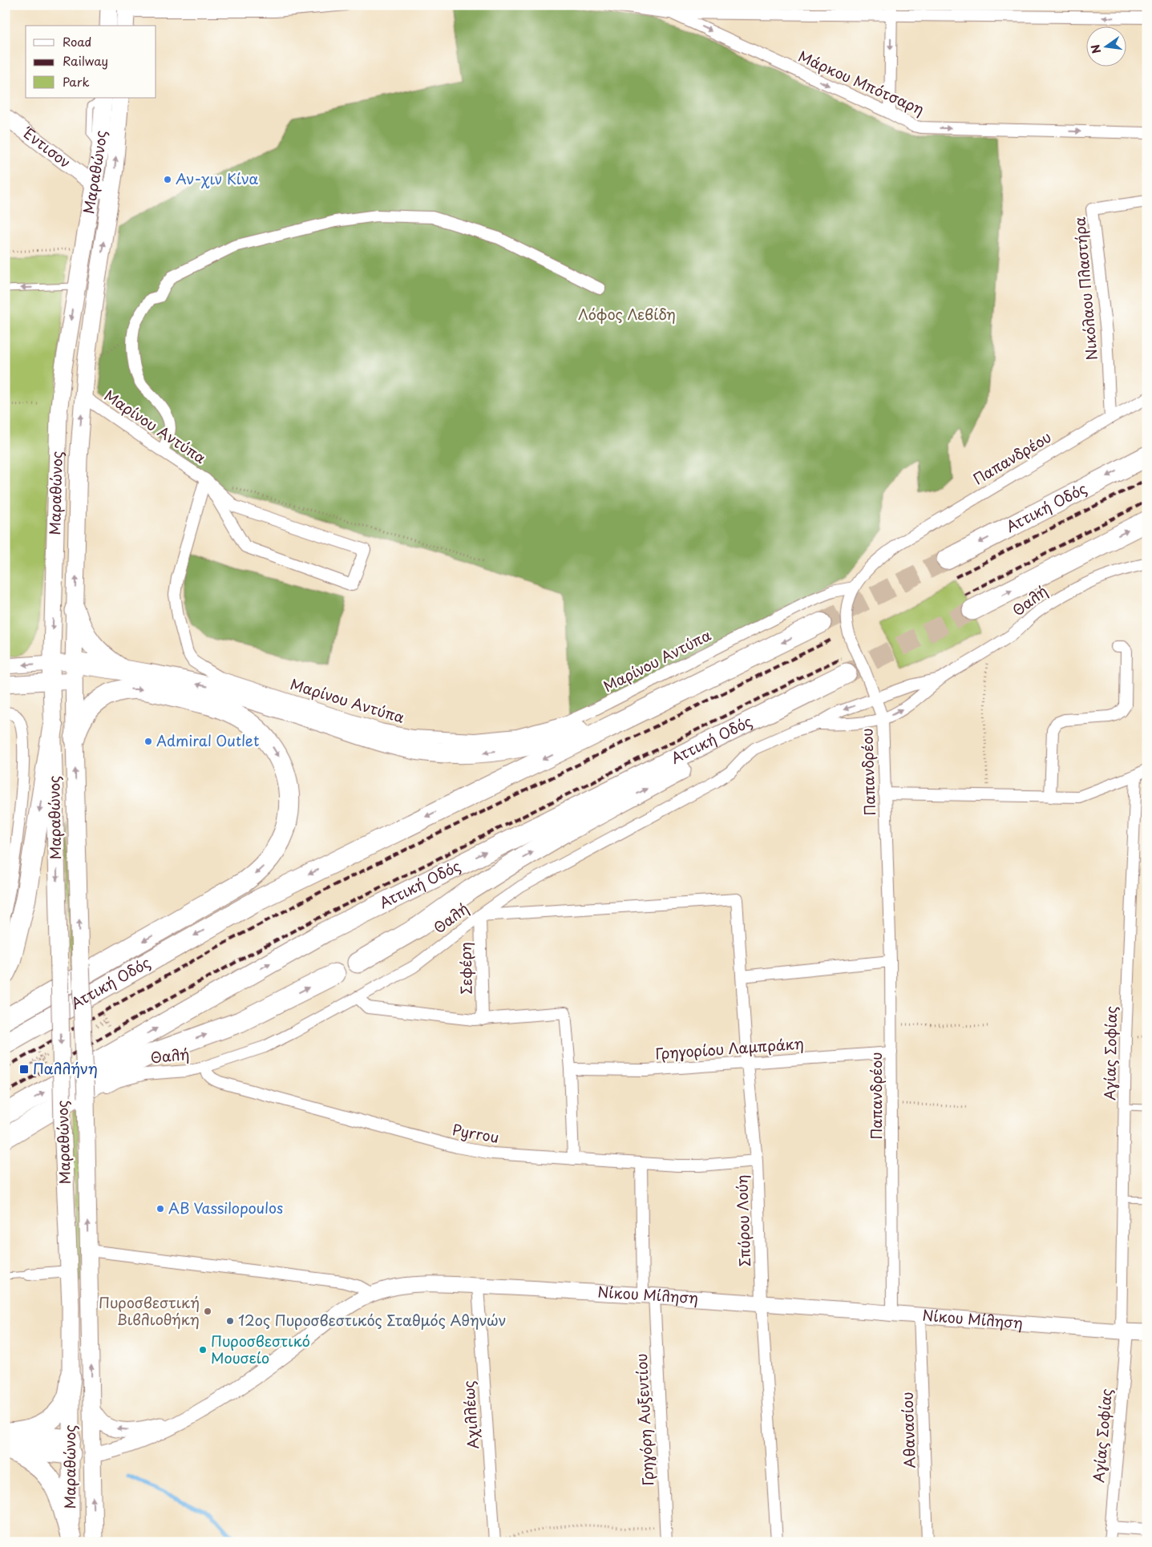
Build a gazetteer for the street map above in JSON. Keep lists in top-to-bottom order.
{
  "streets": {
    "highway": ["Αττική Οδός"],
    "main road": ["Μαραθώνος"],
    "street": [
      "Μάρκου Μπότσαρη",
      "Έντισον",
      "Νικόλαου Πλαστήρα",
      "Μαρίνου Αντύπα",
      "Παπανδρέου",
      "Θαλή",
      "Σεφέρη",
      "Γρηγορίου Λαμπράκη",
      "Αγίας Σοφίας",
      "Pyrrou",
      "Σπύρου Λούη",
      "Νίκου Μίληση",
      "Αχιλλέως",
      "Γρηγόρη Αυξεντίου",
      "Αθανασίου"
    ]
  },
  "crossings": [
    ["Έντισον", "Μαραθώνος"],
    ["Μαραθώνος", "Μαρίνου Αντύπα"],
    ["Μαραθώνος", "Θαλή"],
    ["Μαραθώνος", "Νίκου Μίληση"],
    ["Νικόλαου Πλαστήρα", "Παπανδρέου"],
    ["Μαρίνου Αντύπα", "Παπανδρέου"],
    ["Παπανδρέου", "Θαλή"],
    ["Παπανδρέου", "Γρηγορίου Λαμπράκη"],
    ["Παπανδρέου", "Νίκου Μίληση"],
    ["Θαλή", "Σεφέρη"],
    ["Θαλή", "Pyrrou"],
    ["Θαλή", "Σπύρου Λούη"],
    ["Σεφέρη", "Σπύρου Λούη"],
    ["Γρηγορίου Λαμπράκη", "Σπύρου Λούη"],
    ["Αγίας Σοφίας", "Νίκου Μίληση"],
    ["Pyrrou", "Σπύρου Λούη"],
    ["Pyrrou", "Γρηγόρη Αυξεντίου"],
    ["Σπύρου Λούη", "Νίκου Μίληση"],
    ["Νίκου Μίληση", "Αχιλλέως"],
    ["Νίκου Μίληση", "Γρηγόρη Αυξεντίου"],
    ["Νίκου Μίληση", "Αθανασίου"]
  ],
  "parks": ["Λόφος Λεβίδη"],
  "places": {
    "other": [
      "Αν-χιν Κίνα",
      "Admiral Outlet",
      "AB Vassilopoulos",
      "Πυροσβεστική Βιβλιοθήκη",
      "12ος Πυροσβεστικός Σταθμός Αθηνών",
      "Πυροσβεστικό Μουσείο"
    ],
    "transit": ["Παλλήνη"]
  },
  "legend": ["Road", "Railway", "Park"],
  "north": "left"
}
